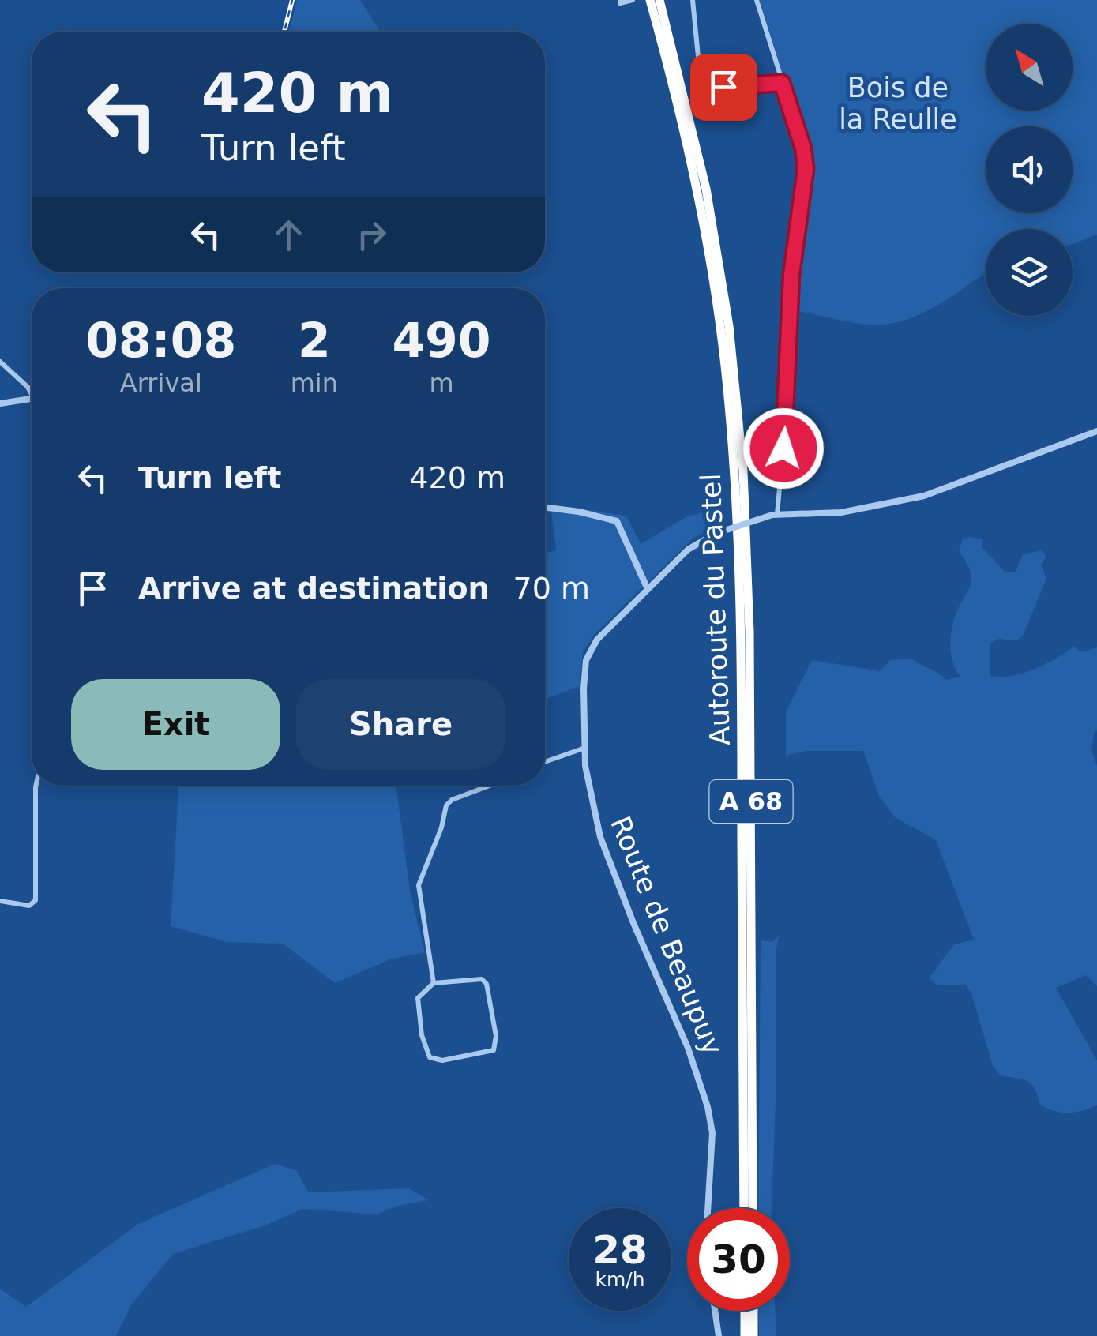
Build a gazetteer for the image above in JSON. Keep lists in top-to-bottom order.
{
  "streets": {
    "highway": ["Autoroute du Pastel", "A 68"],
    "street": ["Route de Beaupuy"]
  },
  "parks": ["Bois de la Reulle"],
  "north": "top left",
  "page": {
    "turn": ["420 m", "Turn left"],
    "eta": [
      "08:08",
      "Arrival",
      "2",
      "min",
      "490",
      "m"
    ],
    "list": [
      {
        "name": "Turn left",
        "value": "420 m"
      },
      {
        "name": "Arrive at destination",
        "value": "70 m"
      }
    ],
    "buttons": ["Exit", "Share"],
    "speed": "28 km/h",
    "limit": "30"
  }
}
